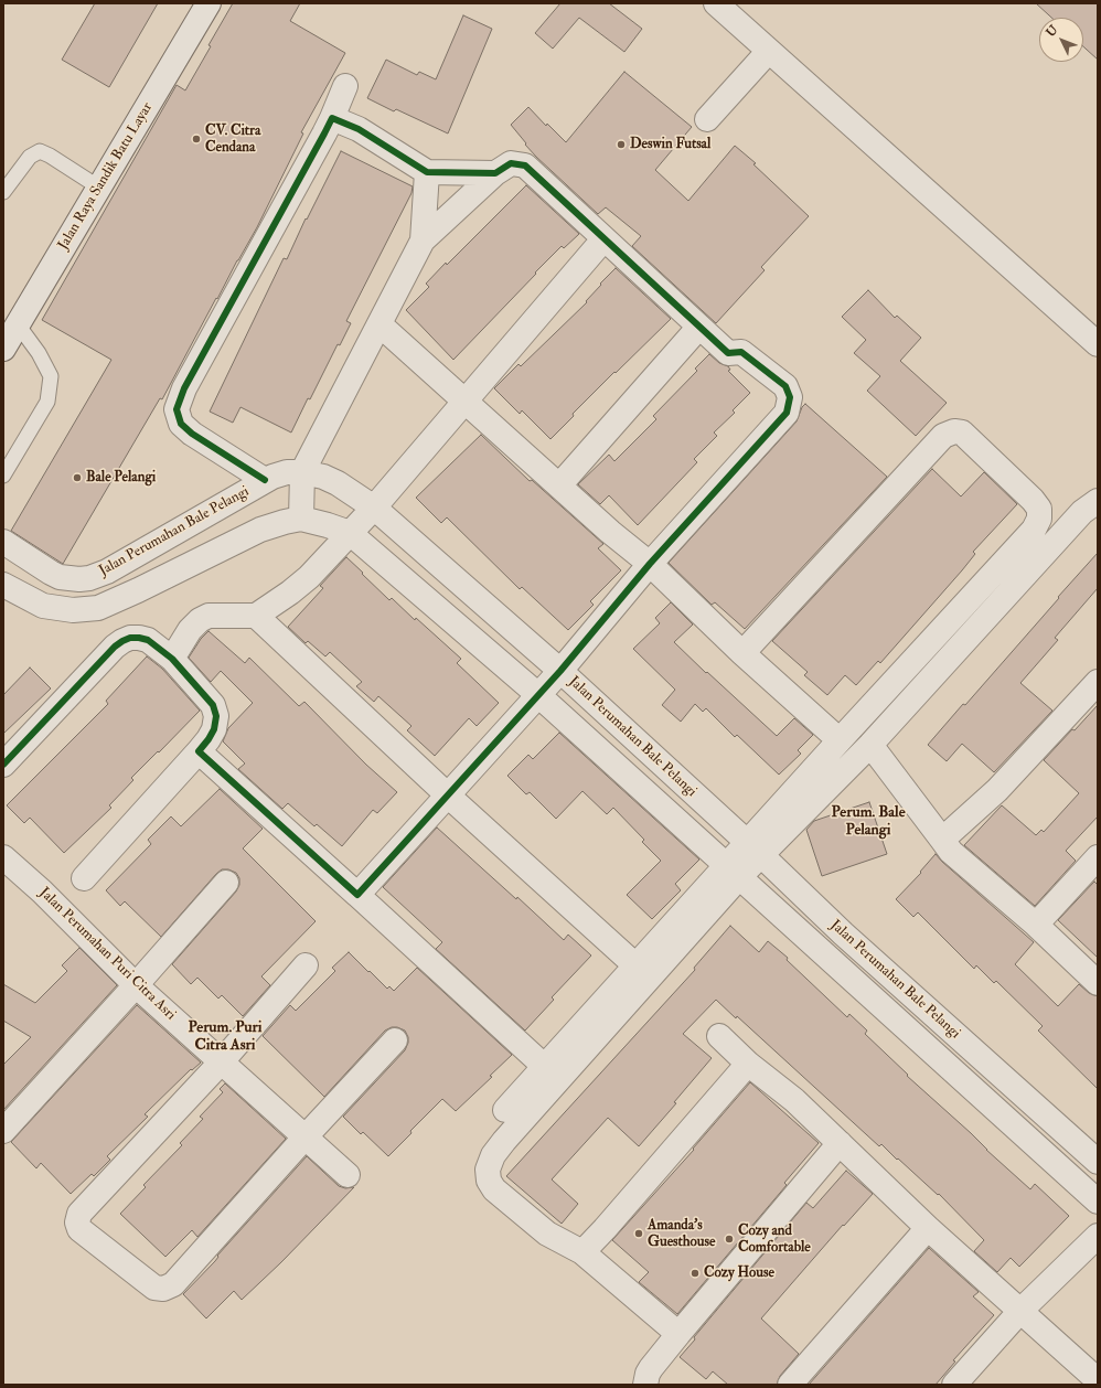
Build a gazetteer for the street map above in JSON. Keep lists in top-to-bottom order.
{
  "streets": {
    "street": ["Jalan Raya Sandik Batu Layar", "Jalan Perumahan Bale Pelangi", "Jalan Perumahan Puri Citra Asri"]
  },
  "districts": ["Perum. Bale Pelangi", "Perum. Puri Citra Asri"],
  "places": [
    "CV. Citra Cendana",
    "Deswin Futsal",
    "Bale Pelangi",
    "Amanda’s Guesthouse",
    "Cozy and Comfortable",
    "Cozy House"
  ],
  "north": "top left"
}
